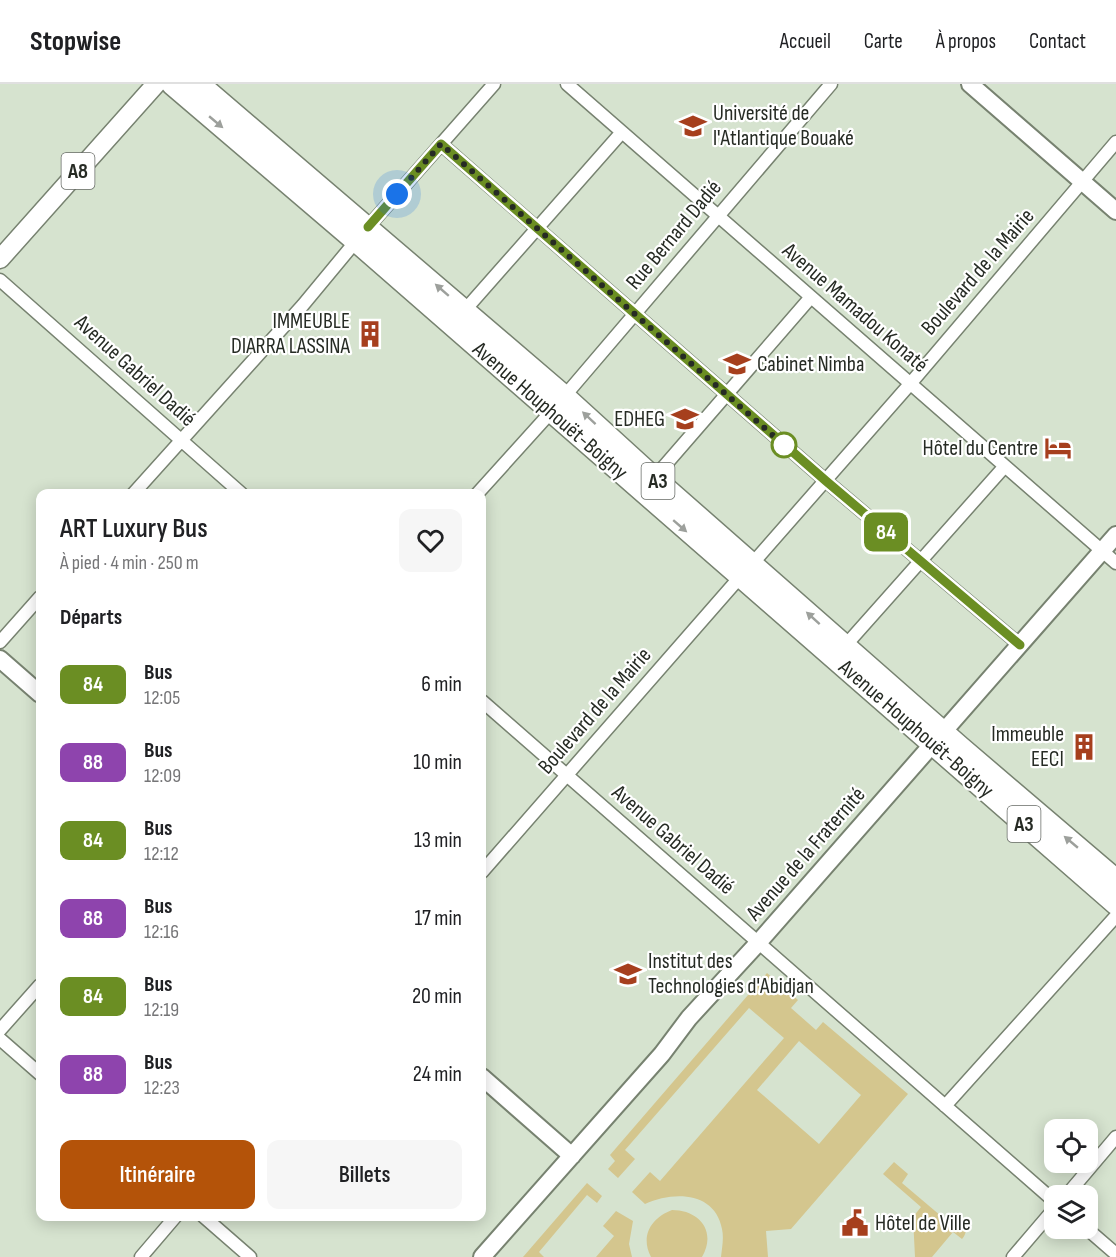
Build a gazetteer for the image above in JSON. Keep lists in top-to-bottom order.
{
  "streets": {
    "highway": ["Avenue Houphouët-Boigny", "A3"],
    "main road": ["A8"],
    "street": [
      "Rue Bernard Dadié",
      "Boulevard de la Mairie",
      "Avenue Mamadou Konaté",
      "Avenue Gabriel Dadié",
      "Avenue de la Fraternité"
    ]
  },
  "crossings": [
    ["Rue Bernard Dadié", "Avenue Mamadou Konaté"],
    ["Rue Bernard Dadié", "Avenue Houphouët-Boigny"],
    ["Boulevard de la Mairie", "Avenue Mamadou Konaté"],
    ["Boulevard de la Mairie", "Avenue Gabriel Dadié"],
    ["Boulevard de la Mairie", "Avenue Houphouët-Boigny"],
    ["Avenue Mamadou Konaté", "Avenue de la Fraternité"],
    ["Avenue Gabriel Dadié", "Avenue de la Fraternité"],
    ["Avenue Houphouët-Boigny", "Avenue de la Fraternité"]
  ],
  "places": {
    "school or university": [
      "Université de l'Atlantique Bouaké",
      "Cabinet Nimba",
      "EDHEG",
      "Institut des Technologies d'Abidjan"
    ],
    "building": ["IMMEUBLE DIARRA LASSINA", "Immeuble EECI"],
    "hotel": ["Hôtel du Centre"],
    "public building": ["Hôtel de Ville"]
  },
  "lines": ["bus line 84"],
  "page": {
    "header": "Stopwise",
    "nav": [
      "Accueil",
      "Carte",
      "À propos",
      "Contact"
    ],
    "on_map": "84",
    "heading": [
      ["ART Luxury Bus", "À pied · 4 min · 250 m"],
      "Départs"
    ],
    "list": [
      {
        "mark": "84",
        "name": "Bus",
        "note": "12:05",
        "value": "6 min"
      },
      {
        "mark": "88",
        "name": "Bus",
        "note": "12:09",
        "value": "10 min"
      },
      {
        "mark": "84",
        "name": "Bus",
        "note": "12:12",
        "value": "13 min"
      },
      {
        "mark": "88",
        "name": "Bus",
        "note": "12:16",
        "value": "17 min"
      },
      {
        "mark": "84",
        "name": "Bus",
        "note": "12:19",
        "value": "20 min"
      },
      {
        "mark": "88",
        "name": "Bus",
        "note": "12:23",
        "value": "24 min"
      }
    ],
    "buttons": ["Itinéraire", "Billets"]
  }
}
